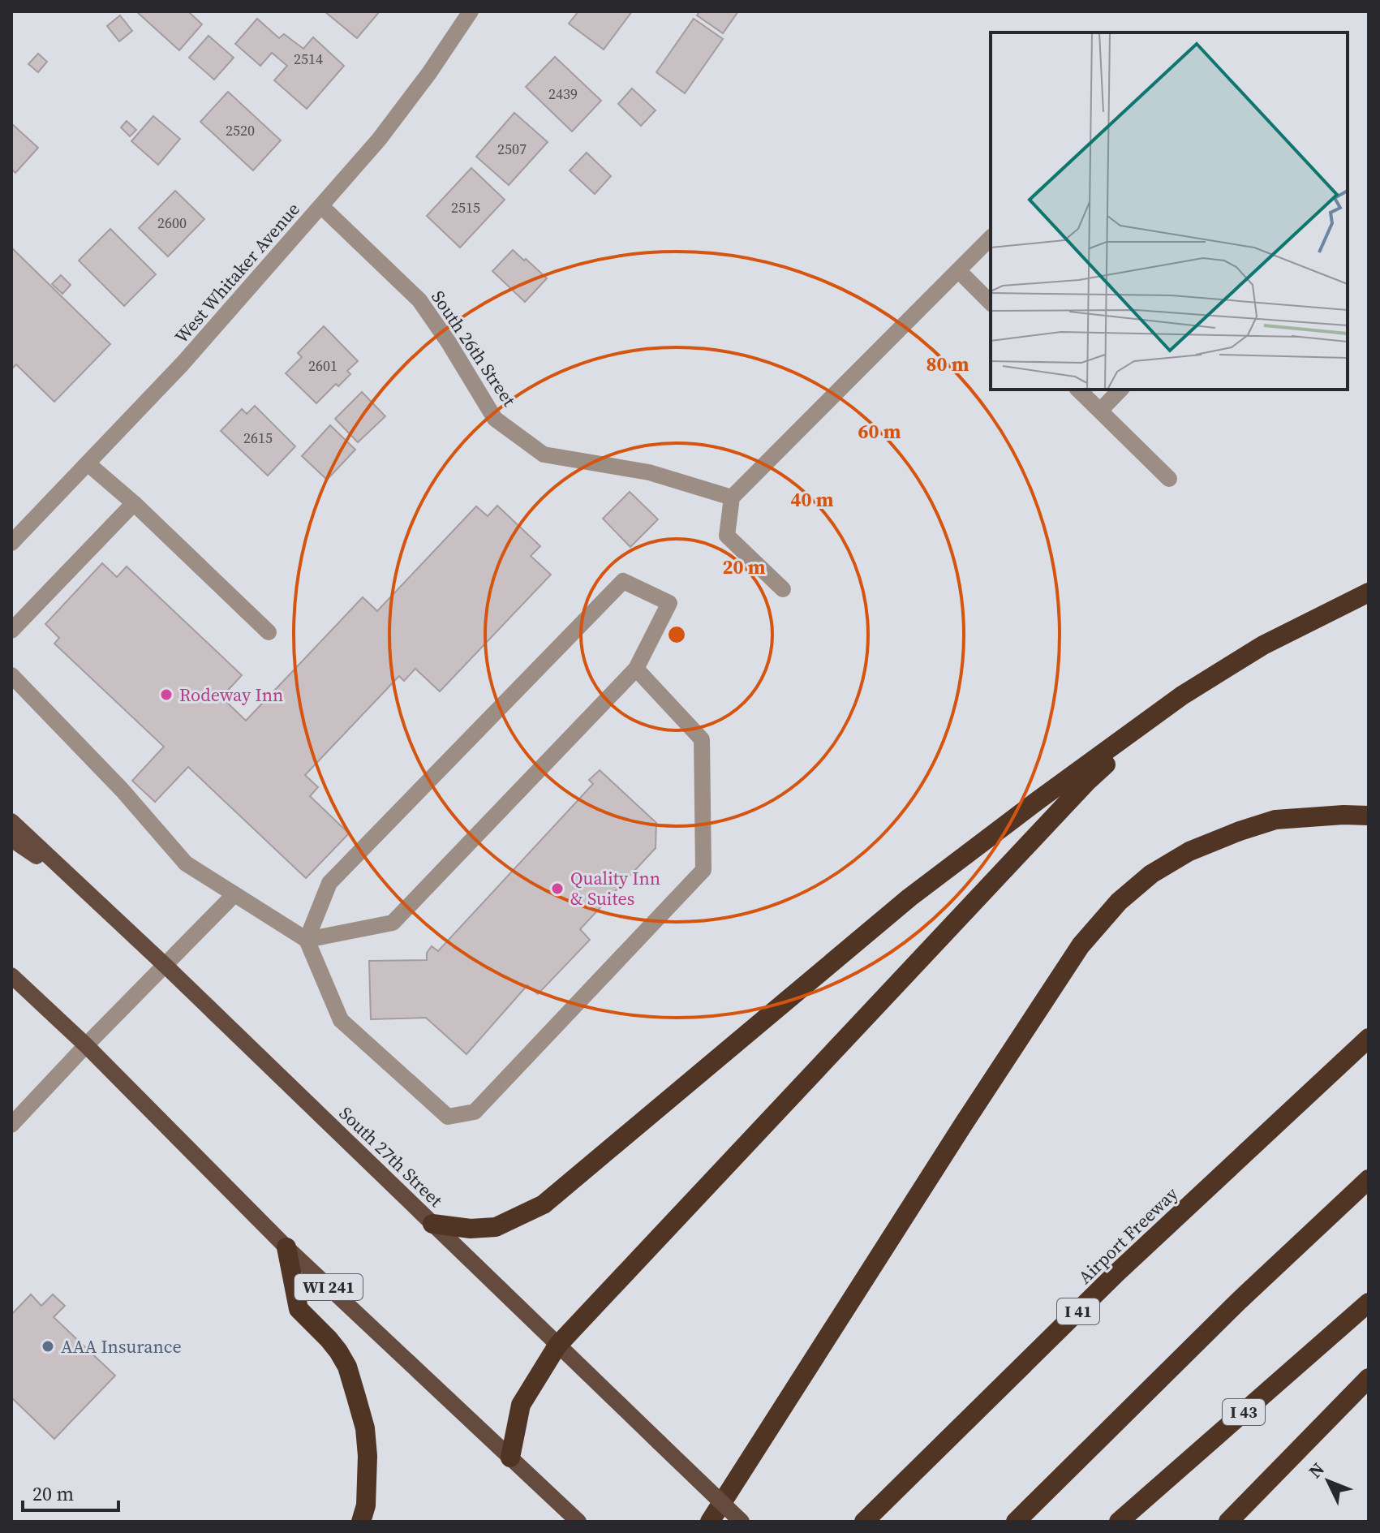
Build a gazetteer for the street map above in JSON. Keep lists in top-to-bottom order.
{
  "streets": {
    "highway": ["Airport Freeway", "I 41", "I 43"],
    "main road": ["South 27th Street", "WI 241"],
    "street": ["West Whitaker Avenue", "South 26th Street"]
  },
  "crossings": [
    ["West Whitaker Avenue", "South 26th Street"]
  ],
  "places": ["Rodeway Inn", "Quality Inn & Suites", "AAA Insurance"],
  "house_numbers": [
    "2514",
    "2439",
    "2520",
    "2507",
    "2515",
    "2600",
    "2601",
    "2615"
  ],
  "scale_bar": "20 m",
  "north": "top left",
  "rings": [
    "80 m",
    "60 m",
    "40 m",
    "20 m"
  ]
}
